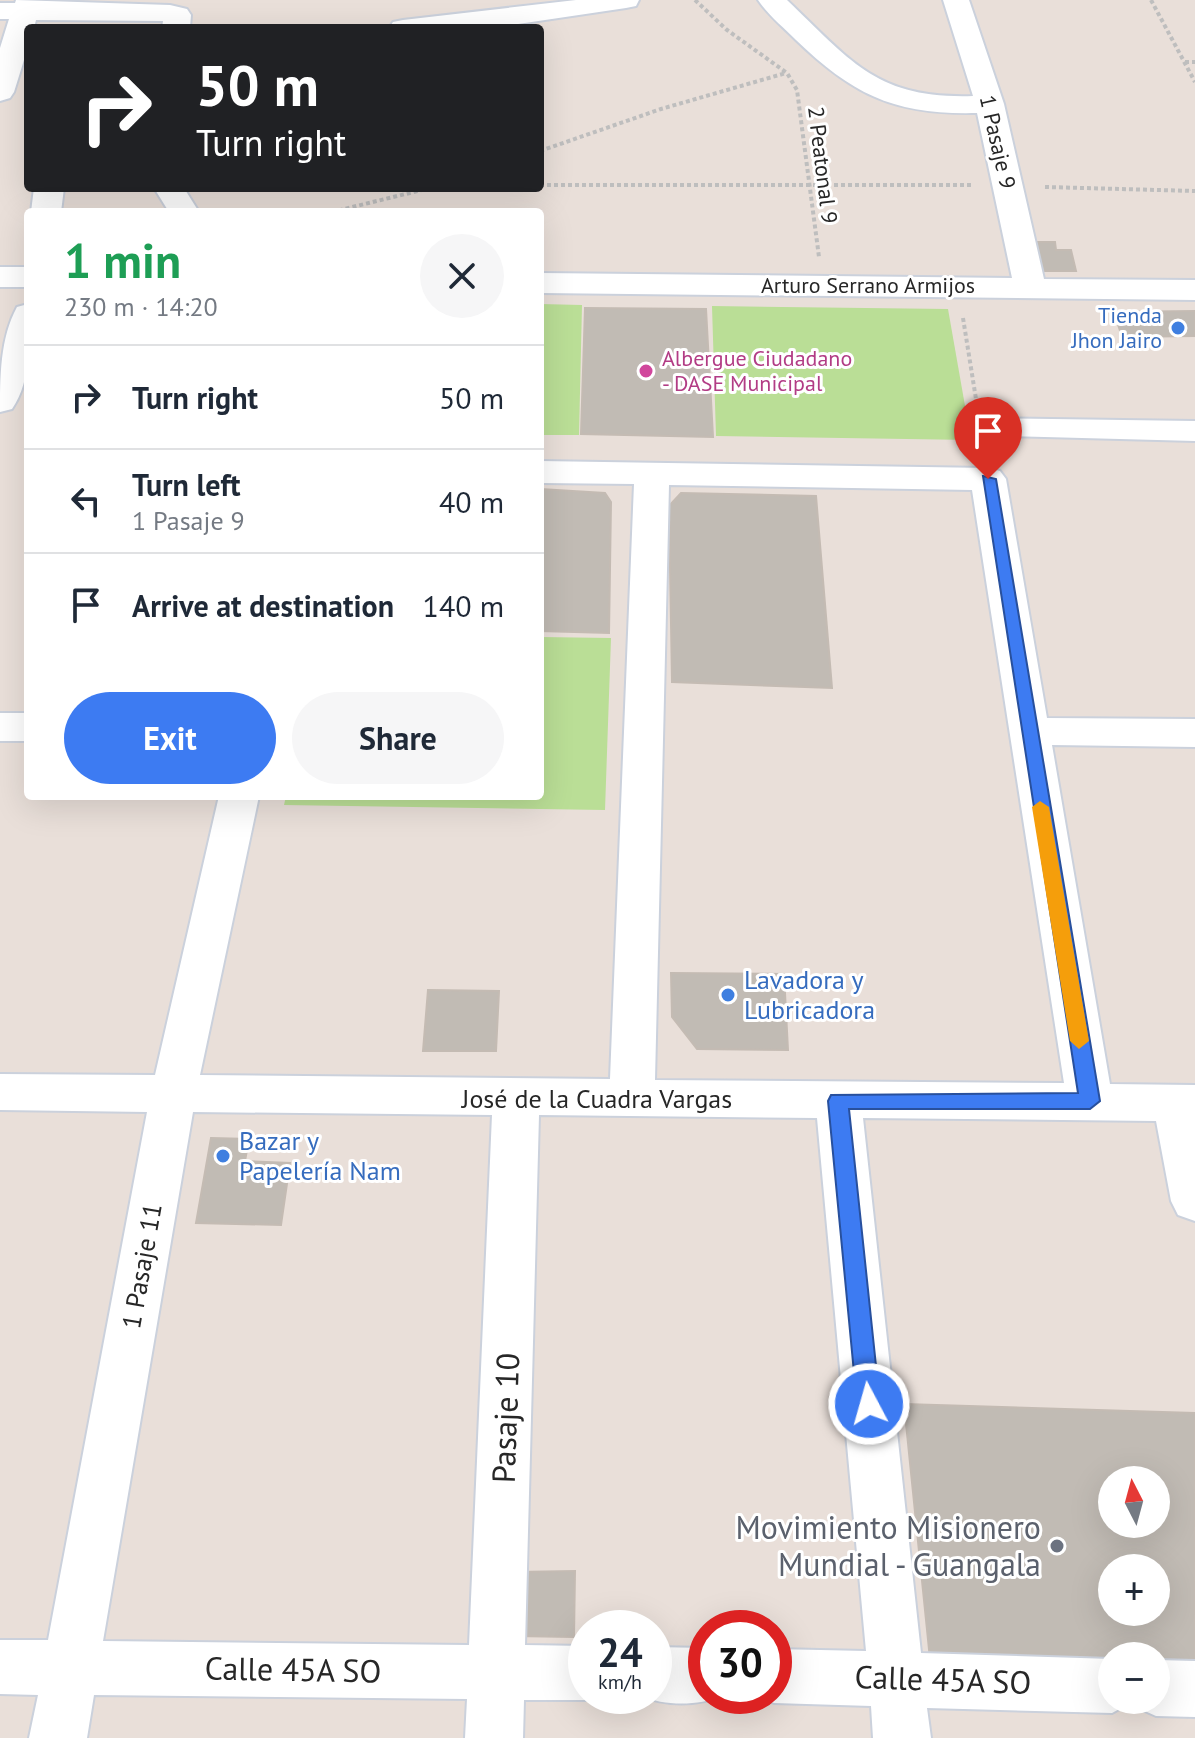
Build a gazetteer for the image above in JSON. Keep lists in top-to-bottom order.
{
  "streets": {
    "street": [
      "1 Pasaje 9",
      "Arturo Serrano Armijos",
      "José de la Cuadra Vargas",
      "1 Pasaje 11",
      "Pasaje 10",
      "Calle 45A SO"
    ],
    "path": ["2 Peatonal 9"]
  },
  "crossings": [
    ["1 Pasaje 9", "Arturo Serrano Armijos"],
    ["2 Peatonal 9", "Arturo Serrano Armijos"],
    ["José de la Cuadra Vargas", "1 Pasaje 11"],
    ["José de la Cuadra Vargas", "Pasaje 10"],
    ["1 Pasaje 11", "Calle 45A SO"],
    ["Pasaje 10", "Calle 45A SO"]
  ],
  "places": [
    "Tienda Jhon Jairo",
    "Albergue Ciudadano - DASE Municipal",
    "Lavadora y Lubricadora",
    "Bazar y Papelería Nam",
    "Movimiento Misionero Mundial - Guangala"
  ],
  "north": "top",
  "page": {
    "turn": ["50 m", "Turn right"],
    "heading": ["1 min", "230 m · 14:20"],
    "list": [
      {
        "name": "Turn right",
        "value": "50 m"
      },
      {
        "name": "Turn left",
        "note": "1 Pasaje 9",
        "value": "40 m"
      },
      {
        "name": "Arrive at destination",
        "value": "140 m"
      }
    ],
    "buttons": ["Exit", "Share"],
    "map_buttons": ["+", "−"],
    "speed": "24 km/h",
    "limit": "30"
  }
}
